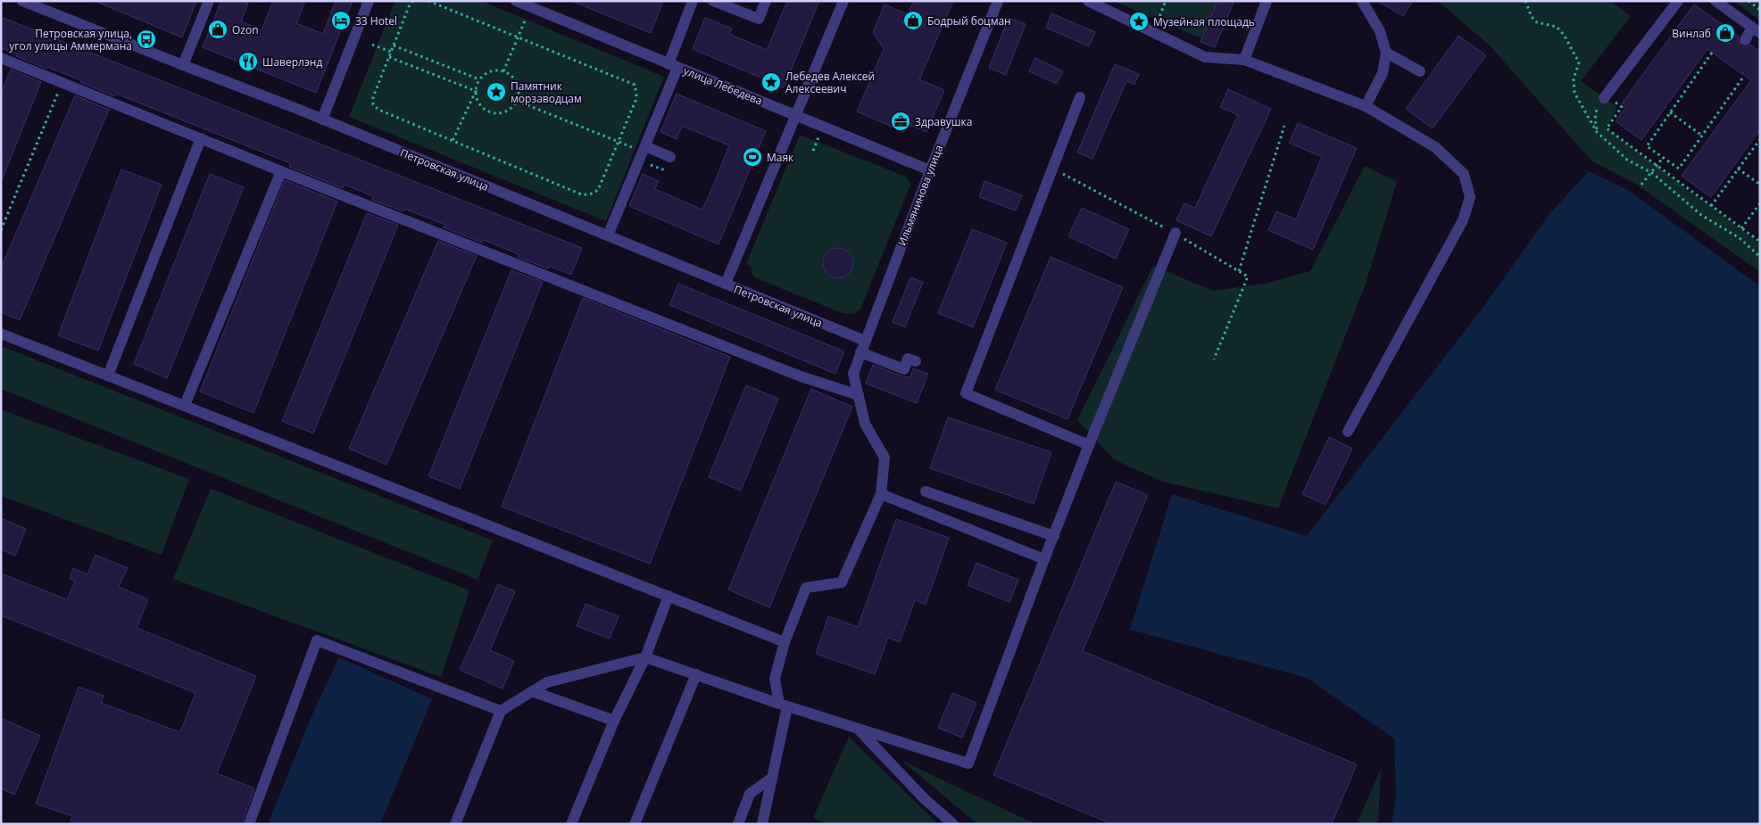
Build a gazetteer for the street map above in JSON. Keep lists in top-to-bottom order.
{
  "streets": {
    "street": ["улица Лебедева", "Петровская улица", "Ильмянинова улица"]
  },
  "crossings": [
    ["улица Лебедева", "Ильмянинова улица"],
    ["Петровская улица", "Ильмянинова улица"]
  ],
  "places": {
    "hotel": ["33 Hotel"],
    "shop": ["Бодрый боцман", "Ozon", "Винлаб"],
    "place": ["Музейная площадь", "Лебедев Алексей Алексеевич", "Памятник морзаводцам"],
    "bus stop": ["Петровская улица, угол улицы Аммермана"],
    "restaurant": ["Шаверлэнд"],
    "office": ["Здравушка"],
    "sports": ["Маяк"]
  }
}
